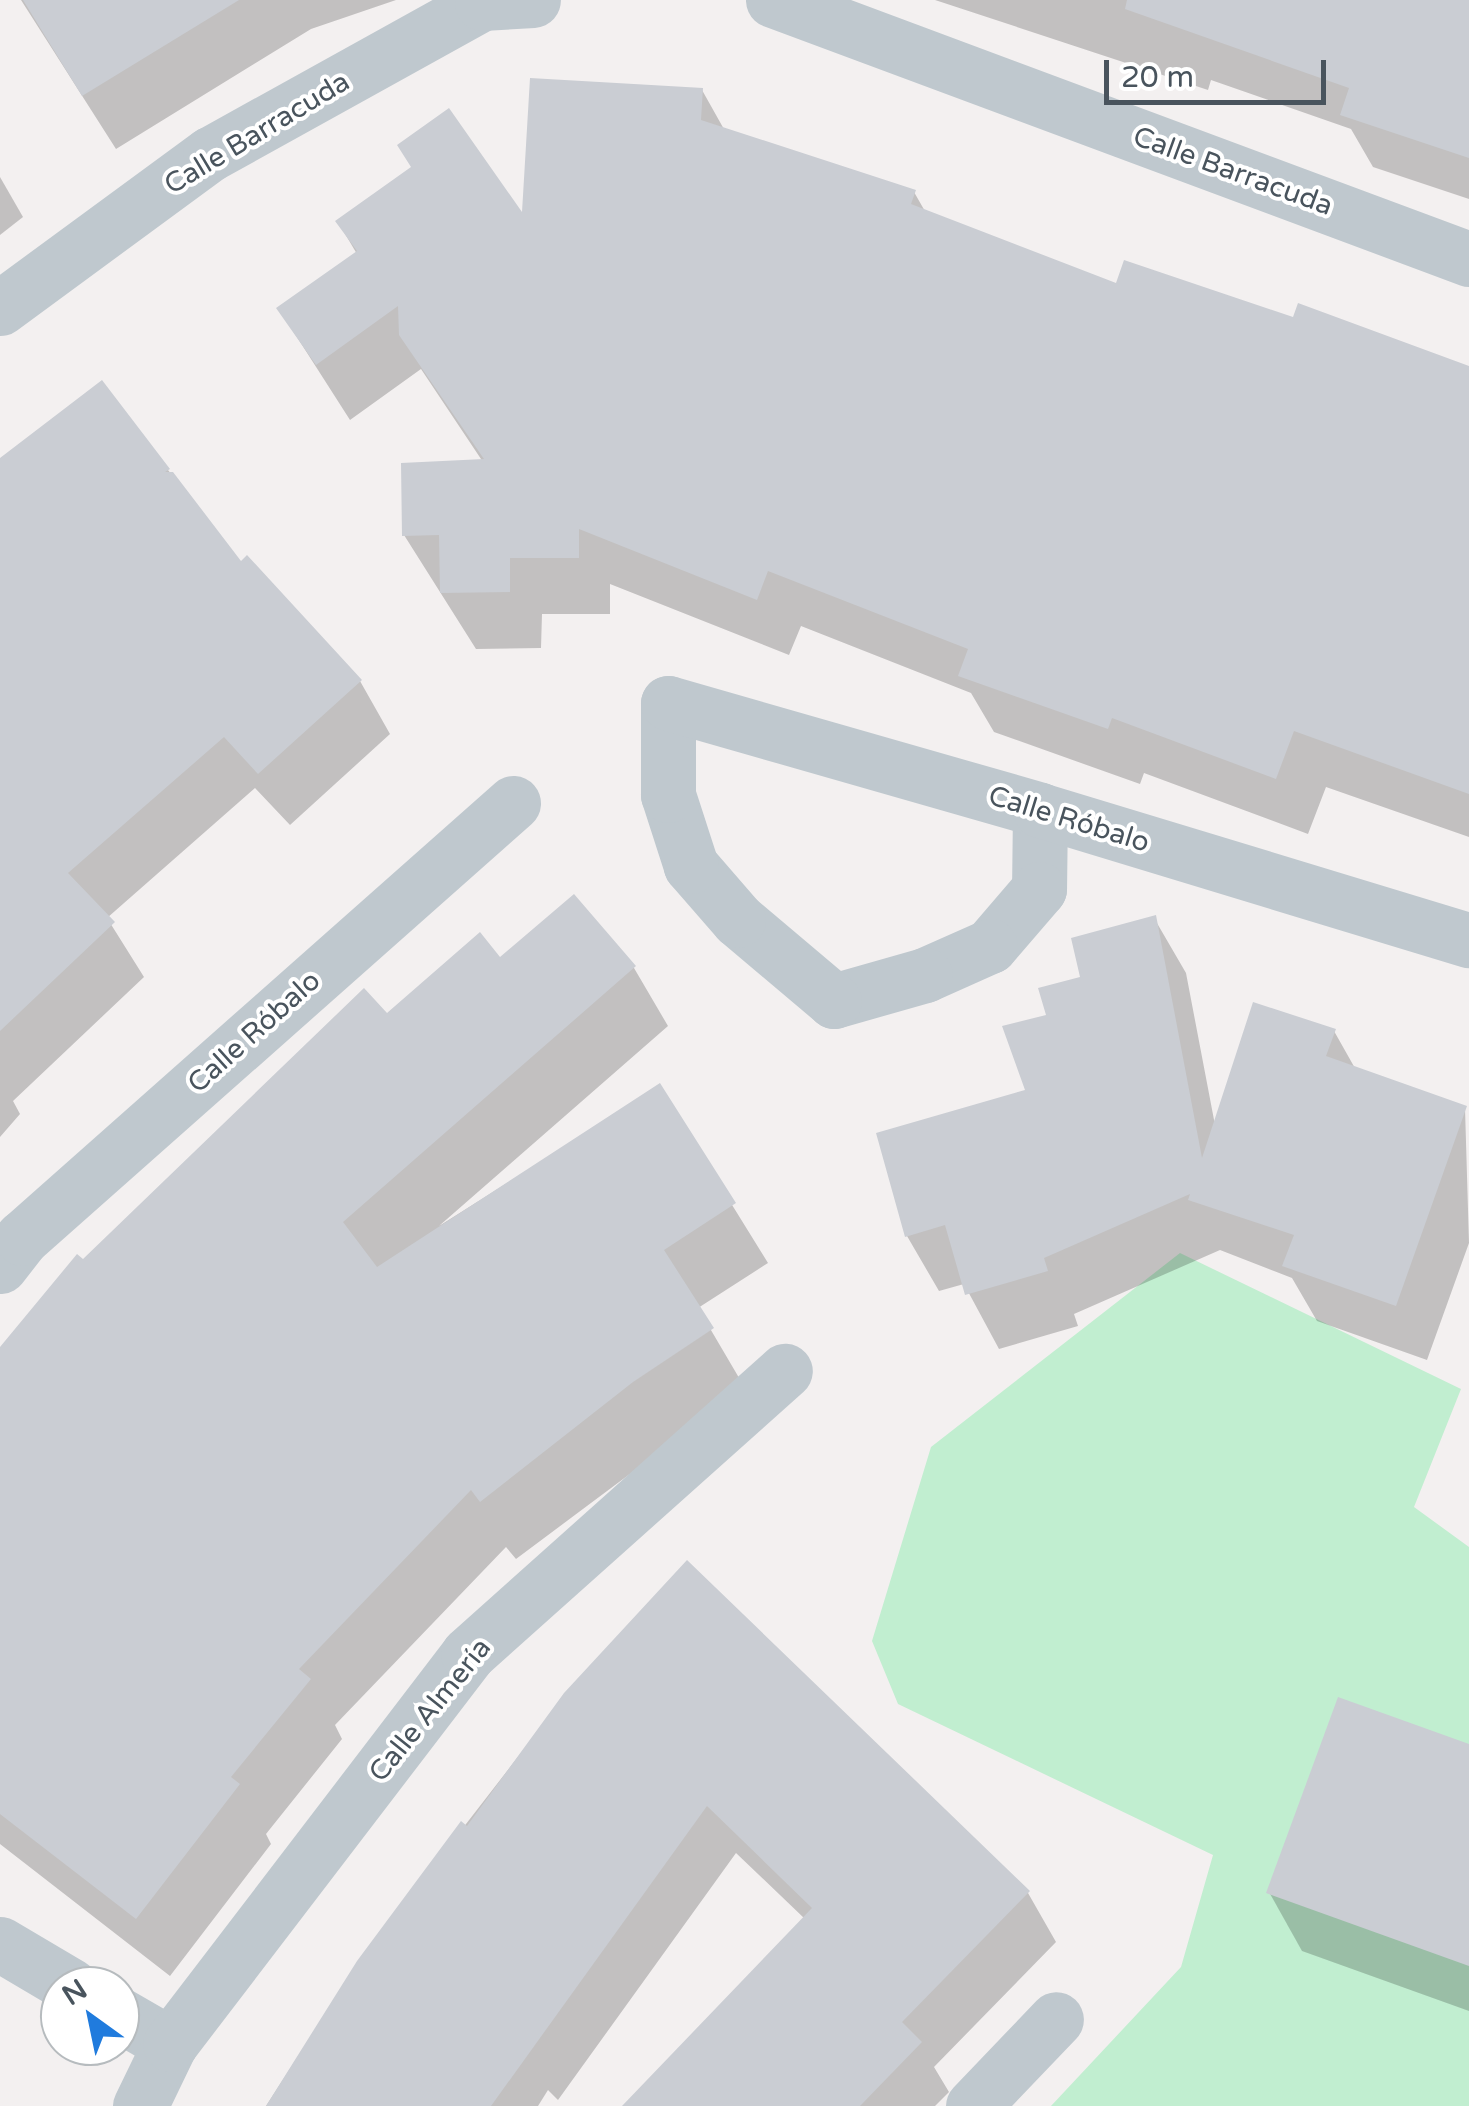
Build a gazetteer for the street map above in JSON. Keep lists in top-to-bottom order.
{
  "streets": {
    "street": ["Calle Barracuda", "Calle Róbalo", "Calle Almería"]
  },
  "scale_bar": "20 m",
  "north": "top left"
}
